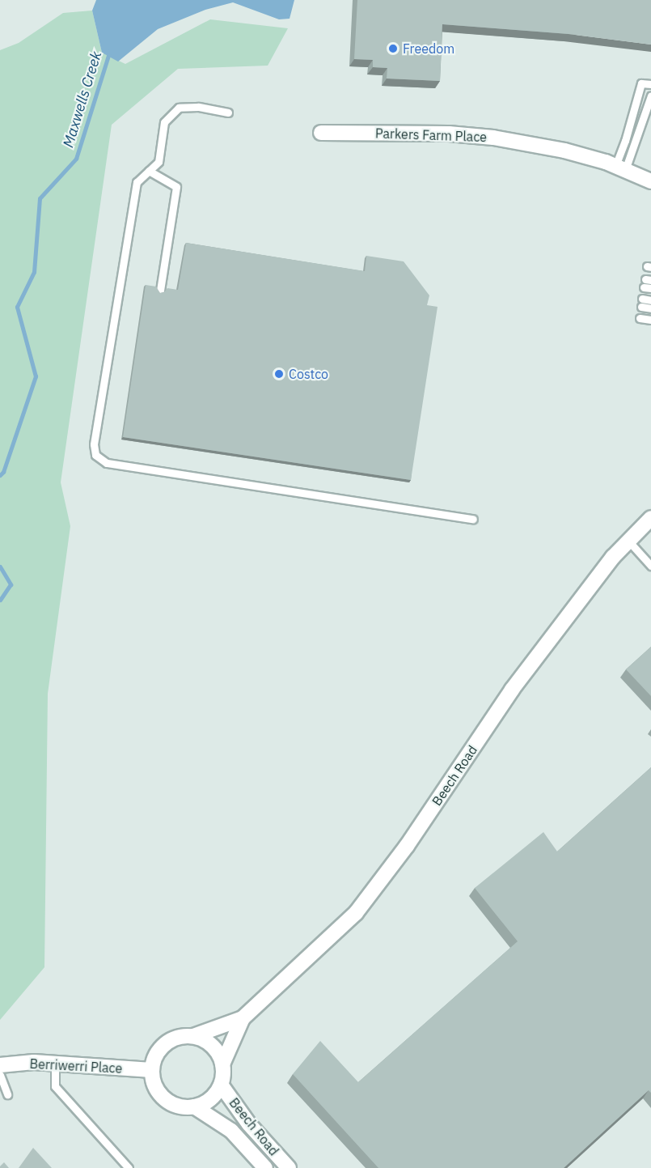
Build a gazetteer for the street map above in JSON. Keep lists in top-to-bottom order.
{
  "streets": {
    "main road": ["Parkers Farm Place", "Beech Road", "Berriwerri Place"]
  },
  "crossings": [
    ["Beech Road", "Berriwerri Place"]
  ],
  "water": ["Maxwells Creek"],
  "places": ["Freedom", "Costco"]
}
